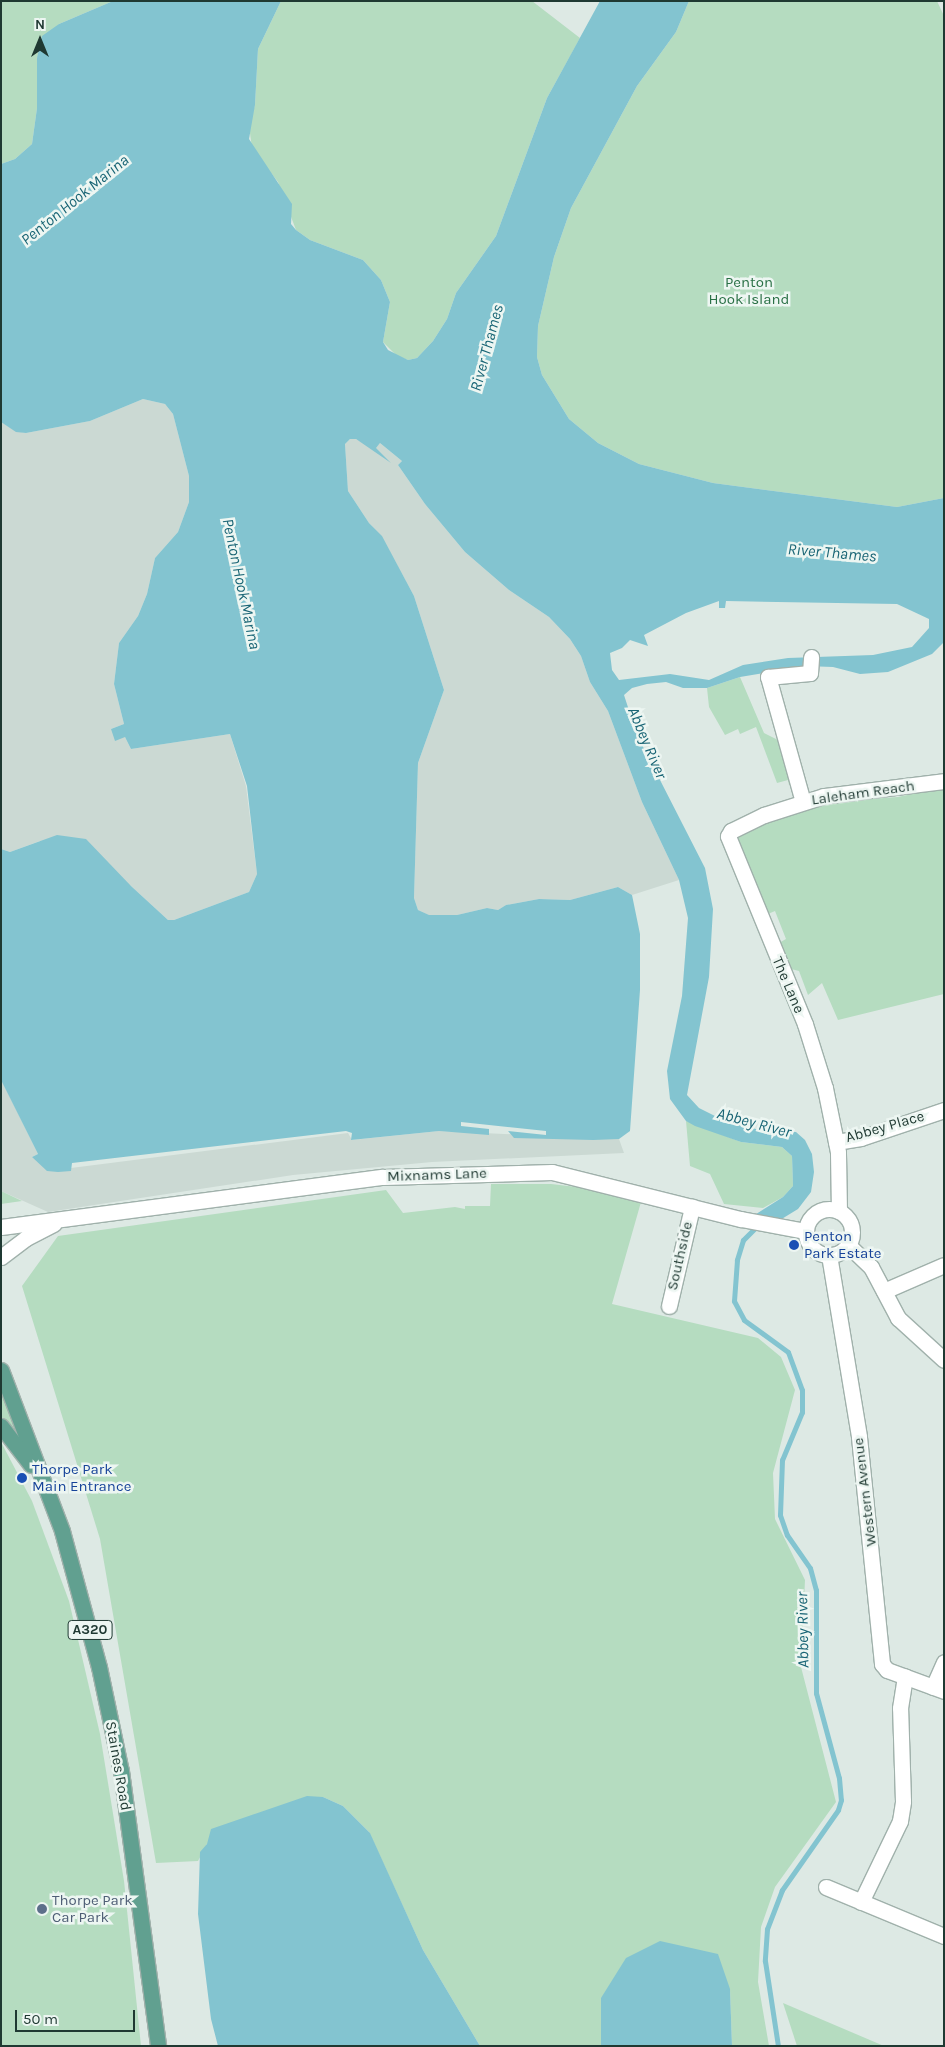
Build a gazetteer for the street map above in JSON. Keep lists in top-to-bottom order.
{
  "streets": {
    "main road": ["A320", "Staines Road"],
    "street": [
      "Laleham Reach",
      "The Lane",
      "Abbey Place",
      "Mixnams Lane",
      "Southside",
      "Western Avenue"
    ]
  },
  "crossings": [
    ["Laleham Reach", "The Lane"],
    ["The Lane", "Abbey Place"],
    ["Abbey Place", "Mixnams Lane"],
    ["Abbey Place", "Western Avenue"],
    ["Mixnams Lane", "Southside"],
    ["Mixnams Lane", "Western Avenue"]
  ],
  "water": ["Penton Hook Marina", "River Thames", "Abbey River"],
  "parks": ["Penton Hook Island"],
  "places": ["Penton Park Estate", "Thorpe Park Main Entrance", "Thorpe Park Car Park"],
  "scale_bar": "50 m",
  "north": "top"
}
